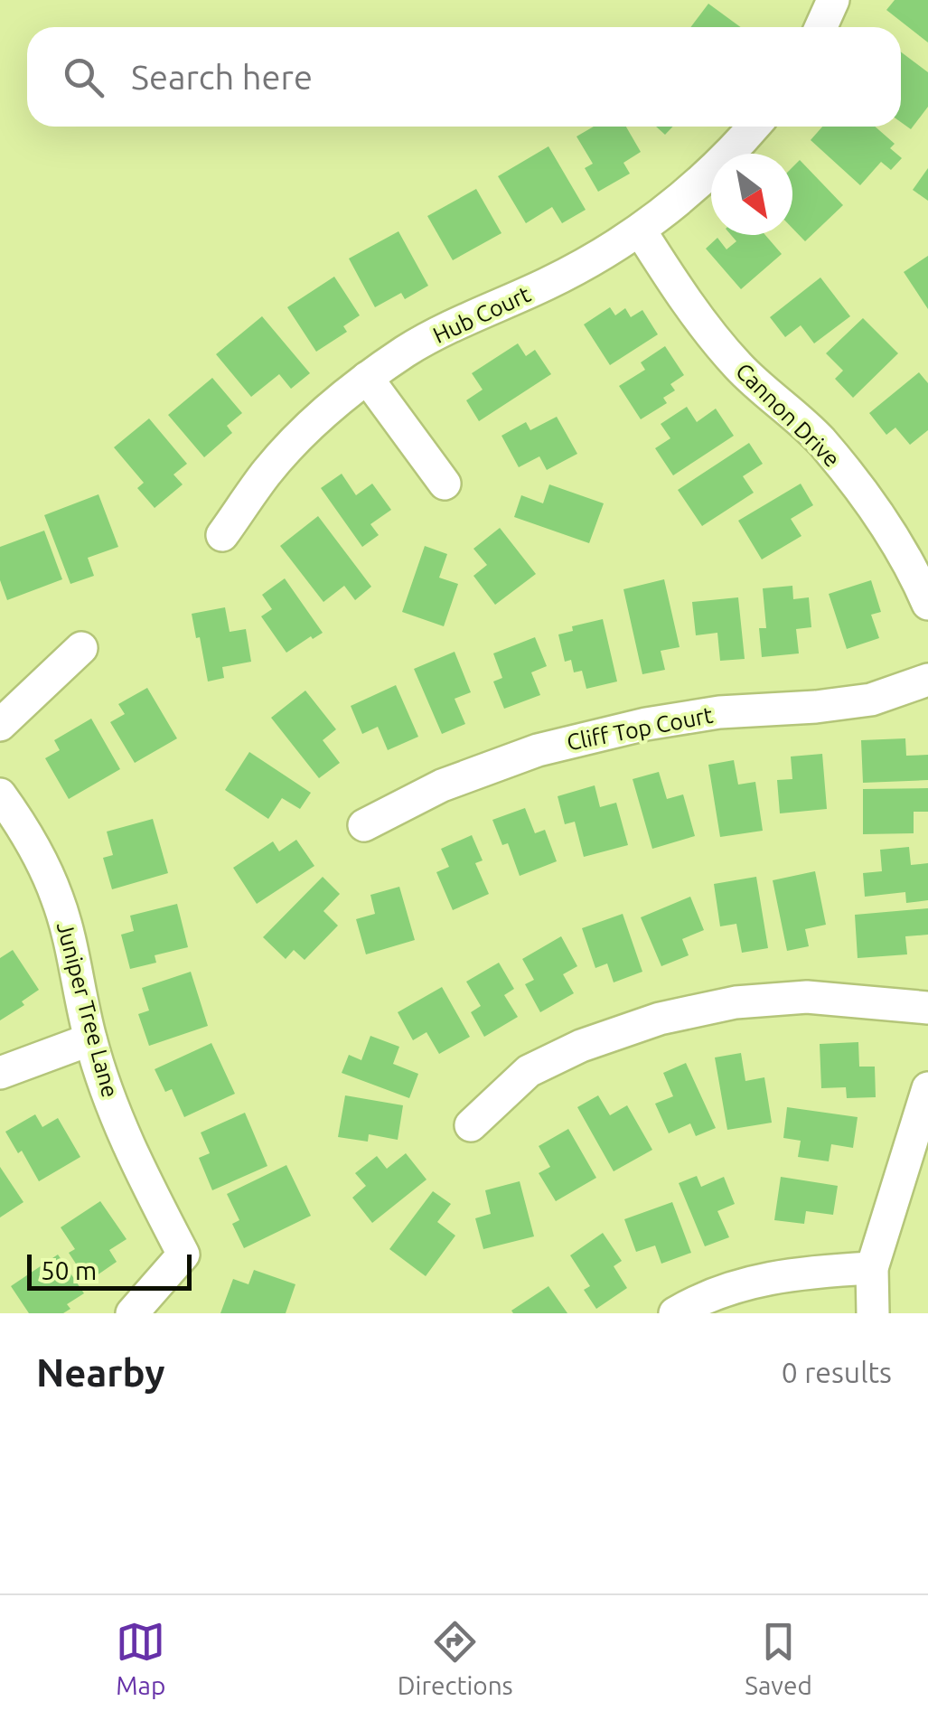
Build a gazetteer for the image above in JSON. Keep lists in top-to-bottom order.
{
  "streets": {
    "street": [
      "Hub Court",
      "Cannon Drive",
      "Cliff Top Court",
      "Juniper Tree Lane"
    ]
  },
  "crossings": [
    ["Hub Court", "Cannon Drive"]
  ],
  "scale_bar": "50 m",
  "north": "bottom right",
  "page": {
    "search": "Search here",
    "scale": "50 m",
    "heading": ["Nearby", "0 results"],
    "nav": ["Map", "Directions", "Saved"]
  }
}
